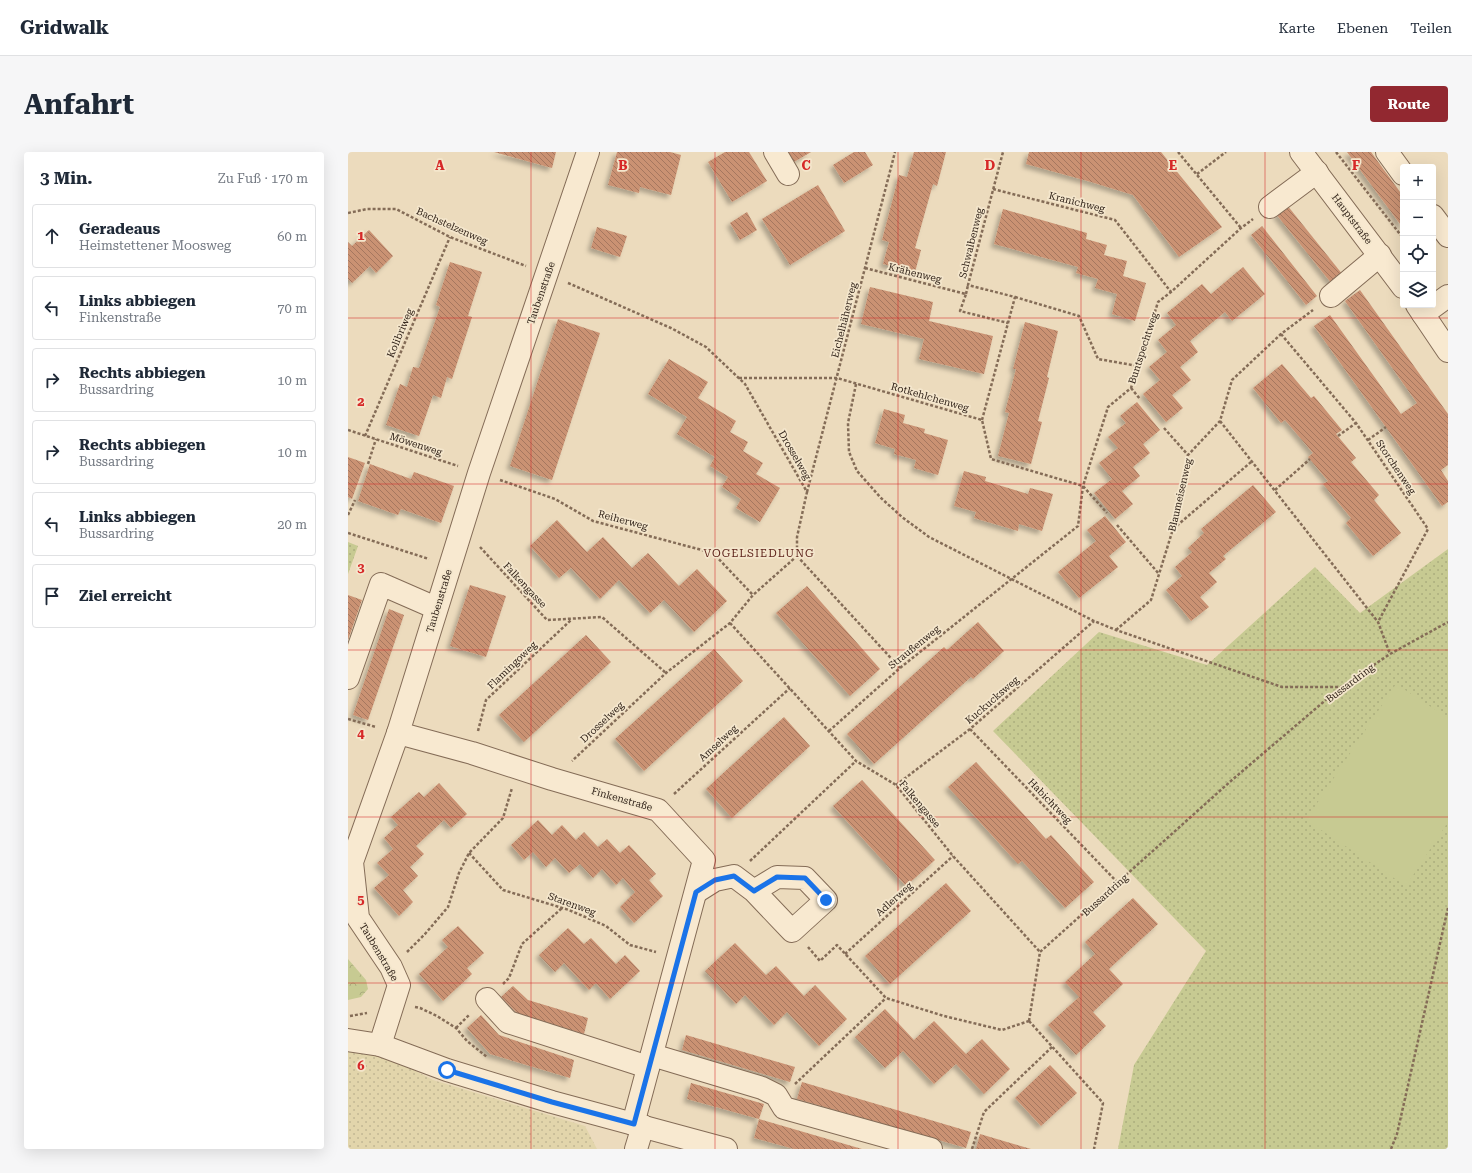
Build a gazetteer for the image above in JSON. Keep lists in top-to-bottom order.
{
  "streets": {
    "street": ["Hauptstraße", "Taubenstraße", "Finkenstraße"],
    "path": [
      "Kranichweg",
      "Bachstelzenweg",
      "Schwalbenweg",
      "Krähenweg",
      "Eichelhäherweg",
      "Kolibriweg",
      "Buntspechtweg",
      "Rotkehlchenweg",
      "Möwenweg",
      "Drosselweg",
      "Storchenweg",
      "Blaumeisenweg",
      "Reiherweg",
      "Falkengasse",
      "Straußenweg",
      "Flamingoweg",
      "Bussardring",
      "Kuckucksweg",
      "Amselweg",
      "Habichtweg",
      "Adlerweg",
      "Starenweg"
    ]
  },
  "crossings": [
    ["Kranichweg", "Schwalbenweg"],
    ["Kranichweg", "Buntspechtweg"],
    ["Bachstelzenweg", "Taubenstraße"],
    ["Bachstelzenweg", "Kolibriweg"],
    ["Bachstelzenweg", "Drosselweg"],
    ["Schwalbenweg", "Buntspechtweg"],
    ["Krähenweg", "Eichelhäherweg"],
    ["Taubenstraße", "Möwenweg"],
    ["Taubenstraße", "Drosselweg"],
    ["Taubenstraße", "Reiherweg"],
    ["Taubenstraße", "Falkengasse"],
    ["Taubenstraße", "Finkenstraße"],
    ["Eichelhäherweg", "Rotkehlchenweg"],
    ["Eichelhäherweg", "Drosselweg"],
    ["Kolibriweg", "Möwenweg"],
    ["Buntspechtweg", "Straußenweg"],
    ["Rotkehlchenweg", "Drosselweg"],
    ["Möwenweg", "Reiherweg"],
    ["Drosselweg", "Reiherweg"],
    ["Drosselweg", "Falkengasse"],
    ["Drosselweg", "Finkenstraße"],
    ["Storchenweg", "Blaumeisenweg"],
    ["Falkengasse", "Straußenweg"],
    ["Falkengasse", "Flamingoweg"],
    ["Falkengasse", "Bussardring"],
    ["Falkengasse", "Kuckucksweg"],
    ["Falkengasse", "Amselweg"],
    ["Falkengasse", "Adlerweg"],
    ["Flamingoweg", "Finkenstraße"],
    ["Bussardring", "Habichtweg"],
    ["Kuckucksweg", "Habichtweg"],
    ["Amselweg", "Finkenstraße"],
    ["Finkenstraße", "Starenweg"]
  ],
  "districts": ["VOGELSIEDLUNG"],
  "page": {
    "header": "Gridwalk",
    "nav": ["Karte", "Ebenen", "Teilen"],
    "buttons": "Route",
    "title": "Anfahrt",
    "heading": ["3 Min.", "Zu Fuß · 170 m"],
    "map_buttons": ["+", "−"],
    "list": [
      ["Geradeaus", "Heimstettener Moosweg", "60 m"],
      ["Links abbiegen", "Finkenstraße", "70 m"],
      ["Rechts abbiegen", "Bussardring", "10 m"],
      ["Rechts abbiegen", "Bussardring", "10 m"],
      ["Links abbiegen", "Bussardring", "20 m"],
      "Ziel erreicht"
    ]
  },
  "grid": {
    "columns": [
      "A",
      "B",
      "C",
      "D",
      "E",
      "F"
    ],
    "rows": [
      "1",
      "2",
      "3",
      "4",
      "5",
      "6"
    ]
  }
}
